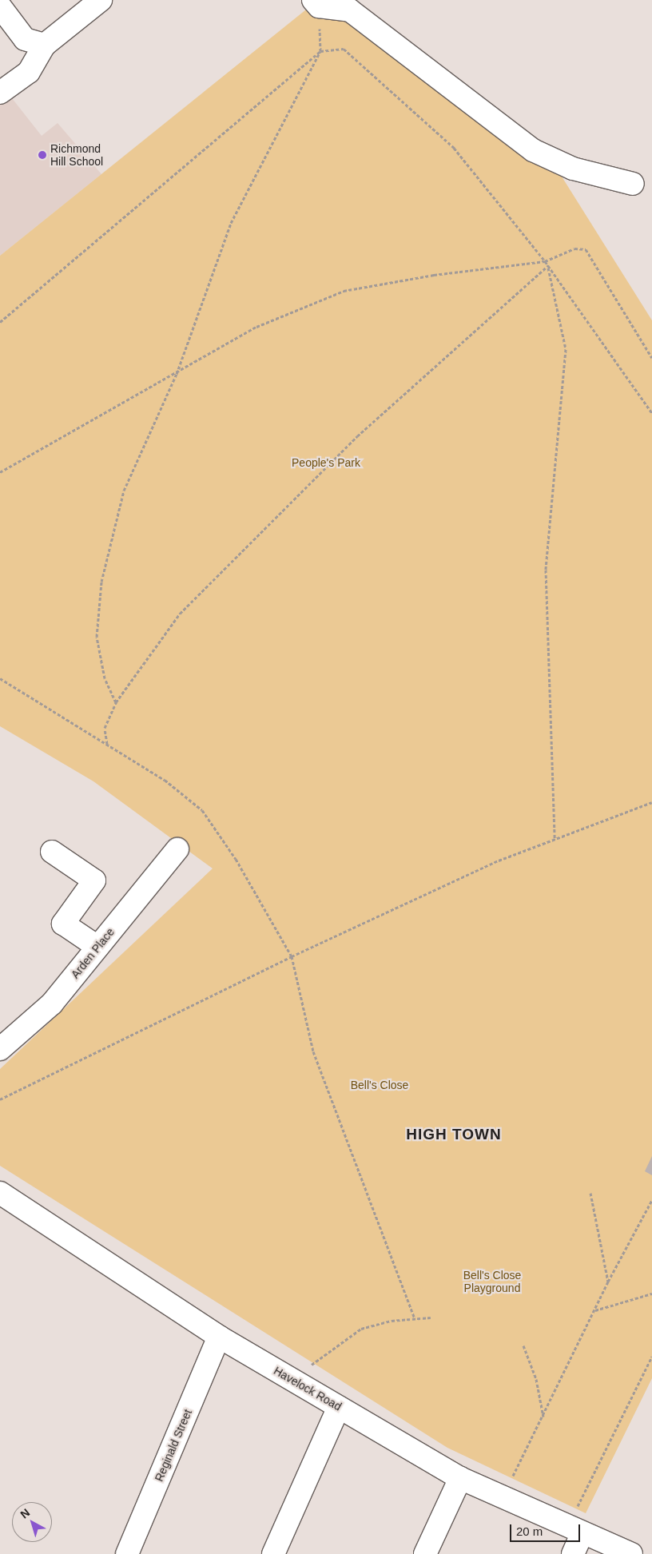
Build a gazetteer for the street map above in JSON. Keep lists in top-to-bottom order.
{
  "streets": {
    "street": ["Arden Place", "Havelock Road", "Reginald Street"]
  },
  "crossings": [
    ["Havelock Road", "Reginald Street"]
  ],
  "districts": ["HIGH TOWN"],
  "parks": ["People's Park", "Bell's Close", "Bell's Close Playground"],
  "places": ["Richmond Hill School"],
  "scale_bar": "20 m",
  "north": "top left"
}
